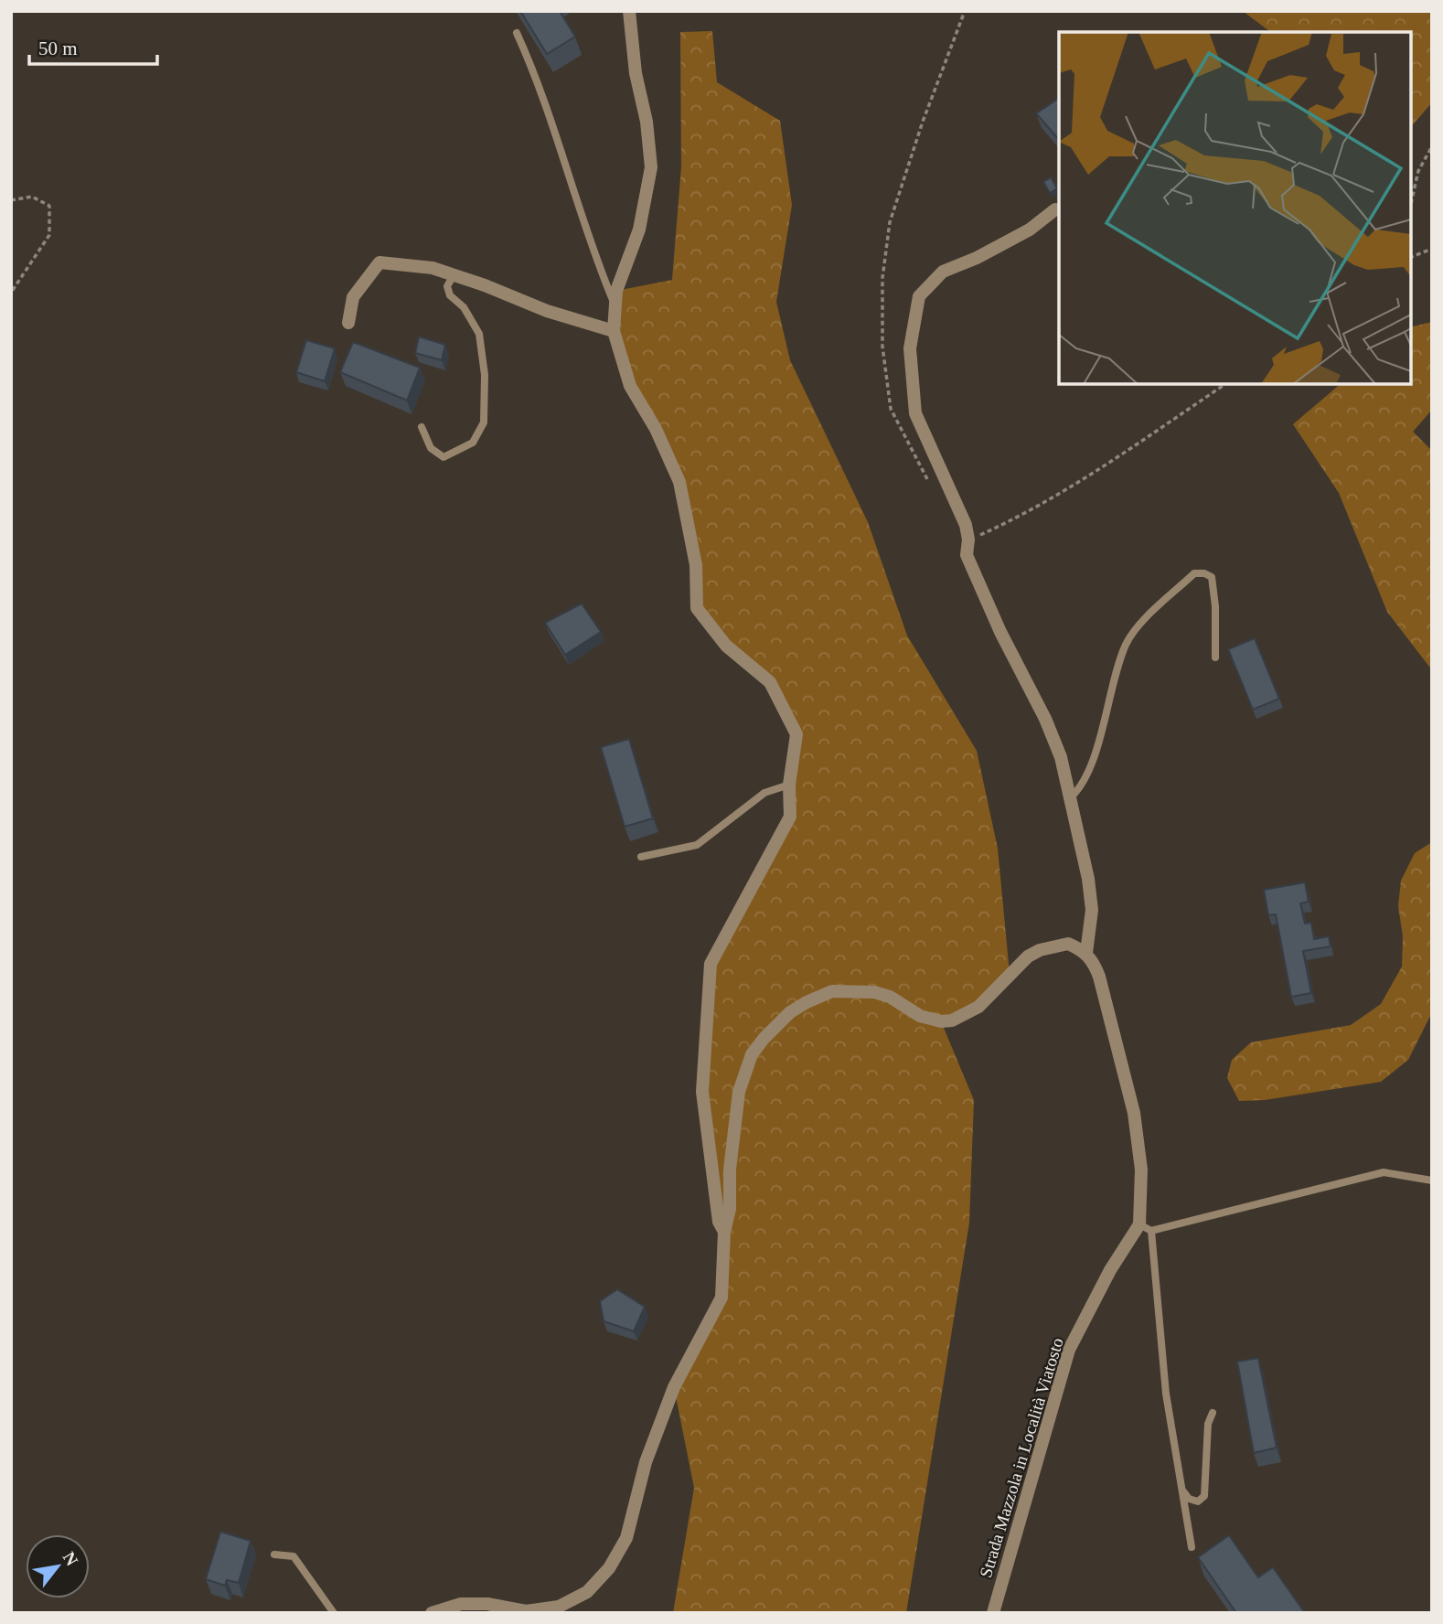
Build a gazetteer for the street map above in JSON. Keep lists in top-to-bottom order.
{
  "streets": {
    "street": ["Strada Mazzola in Località Viatosto"]
  },
  "scale_bar": "50 m",
  "north": "top right"
}
